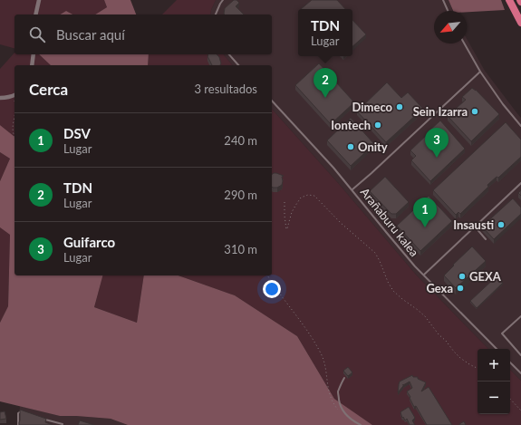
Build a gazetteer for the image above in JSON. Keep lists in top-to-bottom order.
{
  "streets": {
    "lane": ["Arañaburu kalea"]
  },
  "places": [
    "Dimeco",
    "Sein Izarra",
    "Iontech",
    "Onity",
    "Insausti",
    "GEXA",
    "Gexa"
  ],
  "north": "bottom left",
  "page": {
    "popup": ["TDN", "Lugar"],
    "search": "Buscar aquí",
    "heading": ["Cerca", "3 resultados"],
    "pins": ["2", "3", "1"],
    "list": [
      {
        "mark": "1",
        "name": "DSV",
        "note": "Lugar",
        "value": "240 m"
      },
      {
        "mark": "2",
        "name": "TDN",
        "note": "Lugar",
        "value": "290 m"
      },
      {
        "mark": "3",
        "name": "Guifarco",
        "note": "Lugar",
        "value": "310 m"
      }
    ],
    "map_buttons": ["+", "−"]
  }
}
